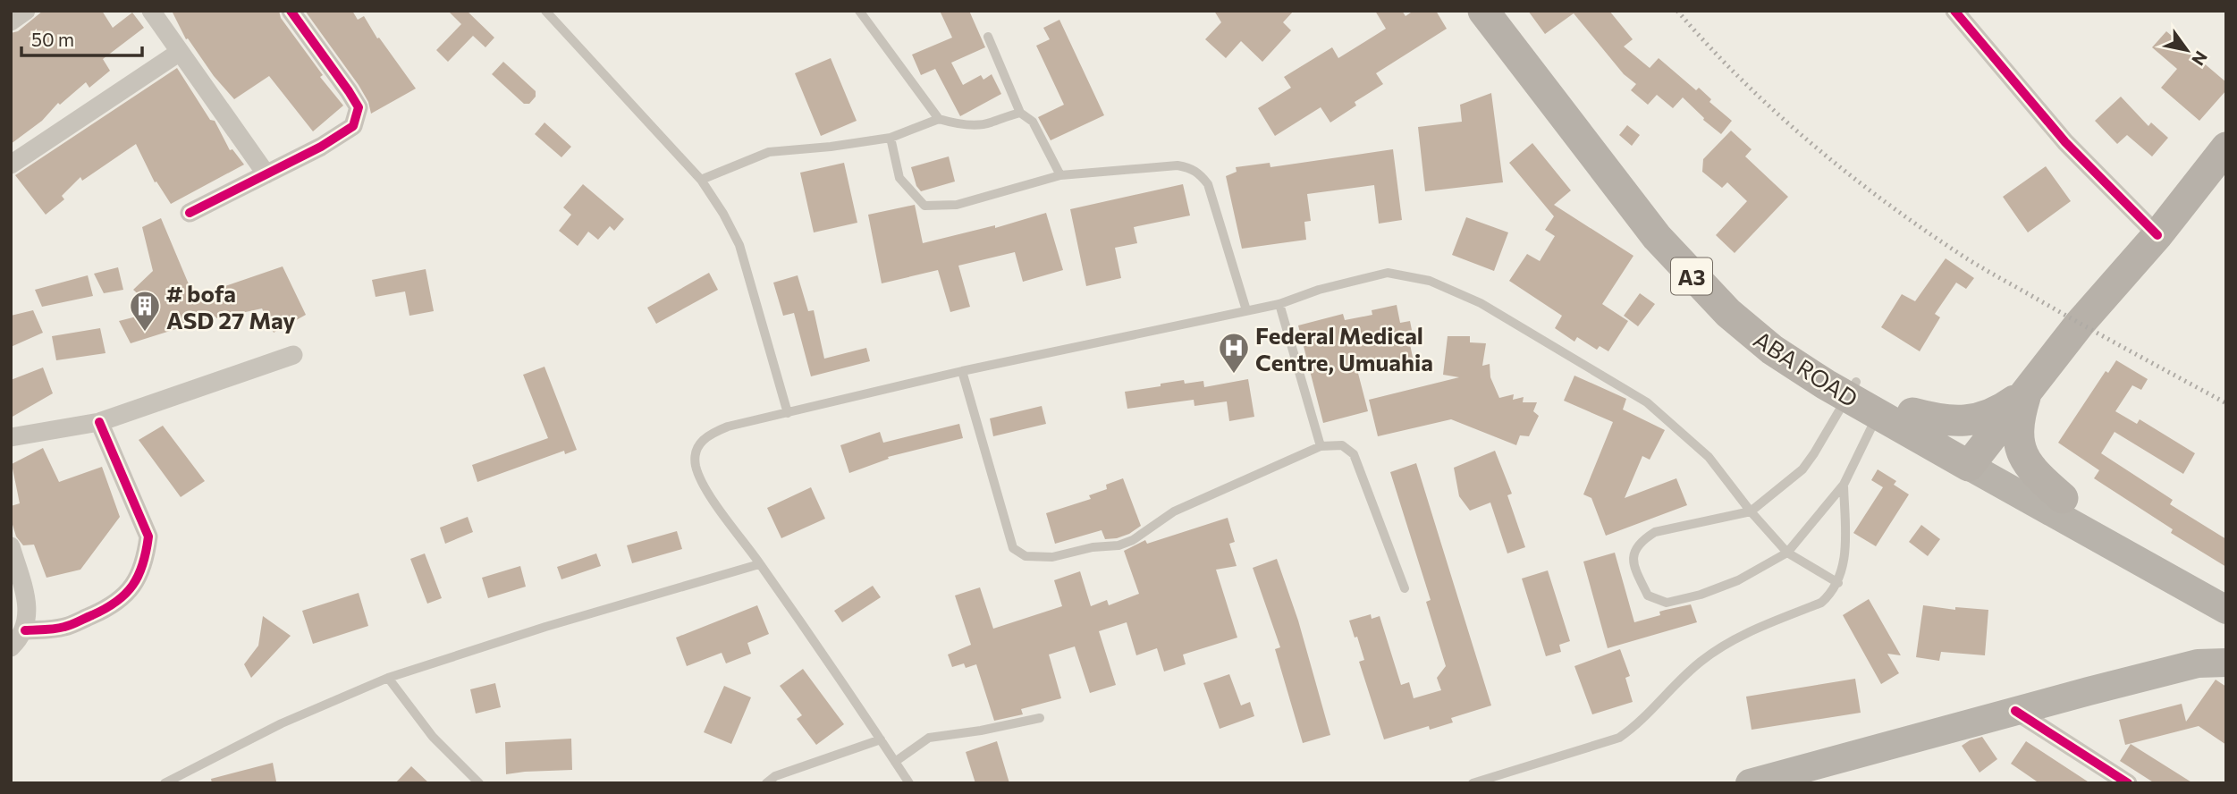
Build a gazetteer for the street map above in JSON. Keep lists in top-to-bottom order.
{
  "streets": {
    "main road": ["A3", "ABA ROAD"]
  },
  "places": {
    "building": ["# bofa ASD 27 May"],
    "hospital": ["Federal Medical Centre, Umuahia"]
  },
  "scale_bar": "50 m",
  "north": "bottom right"
}
